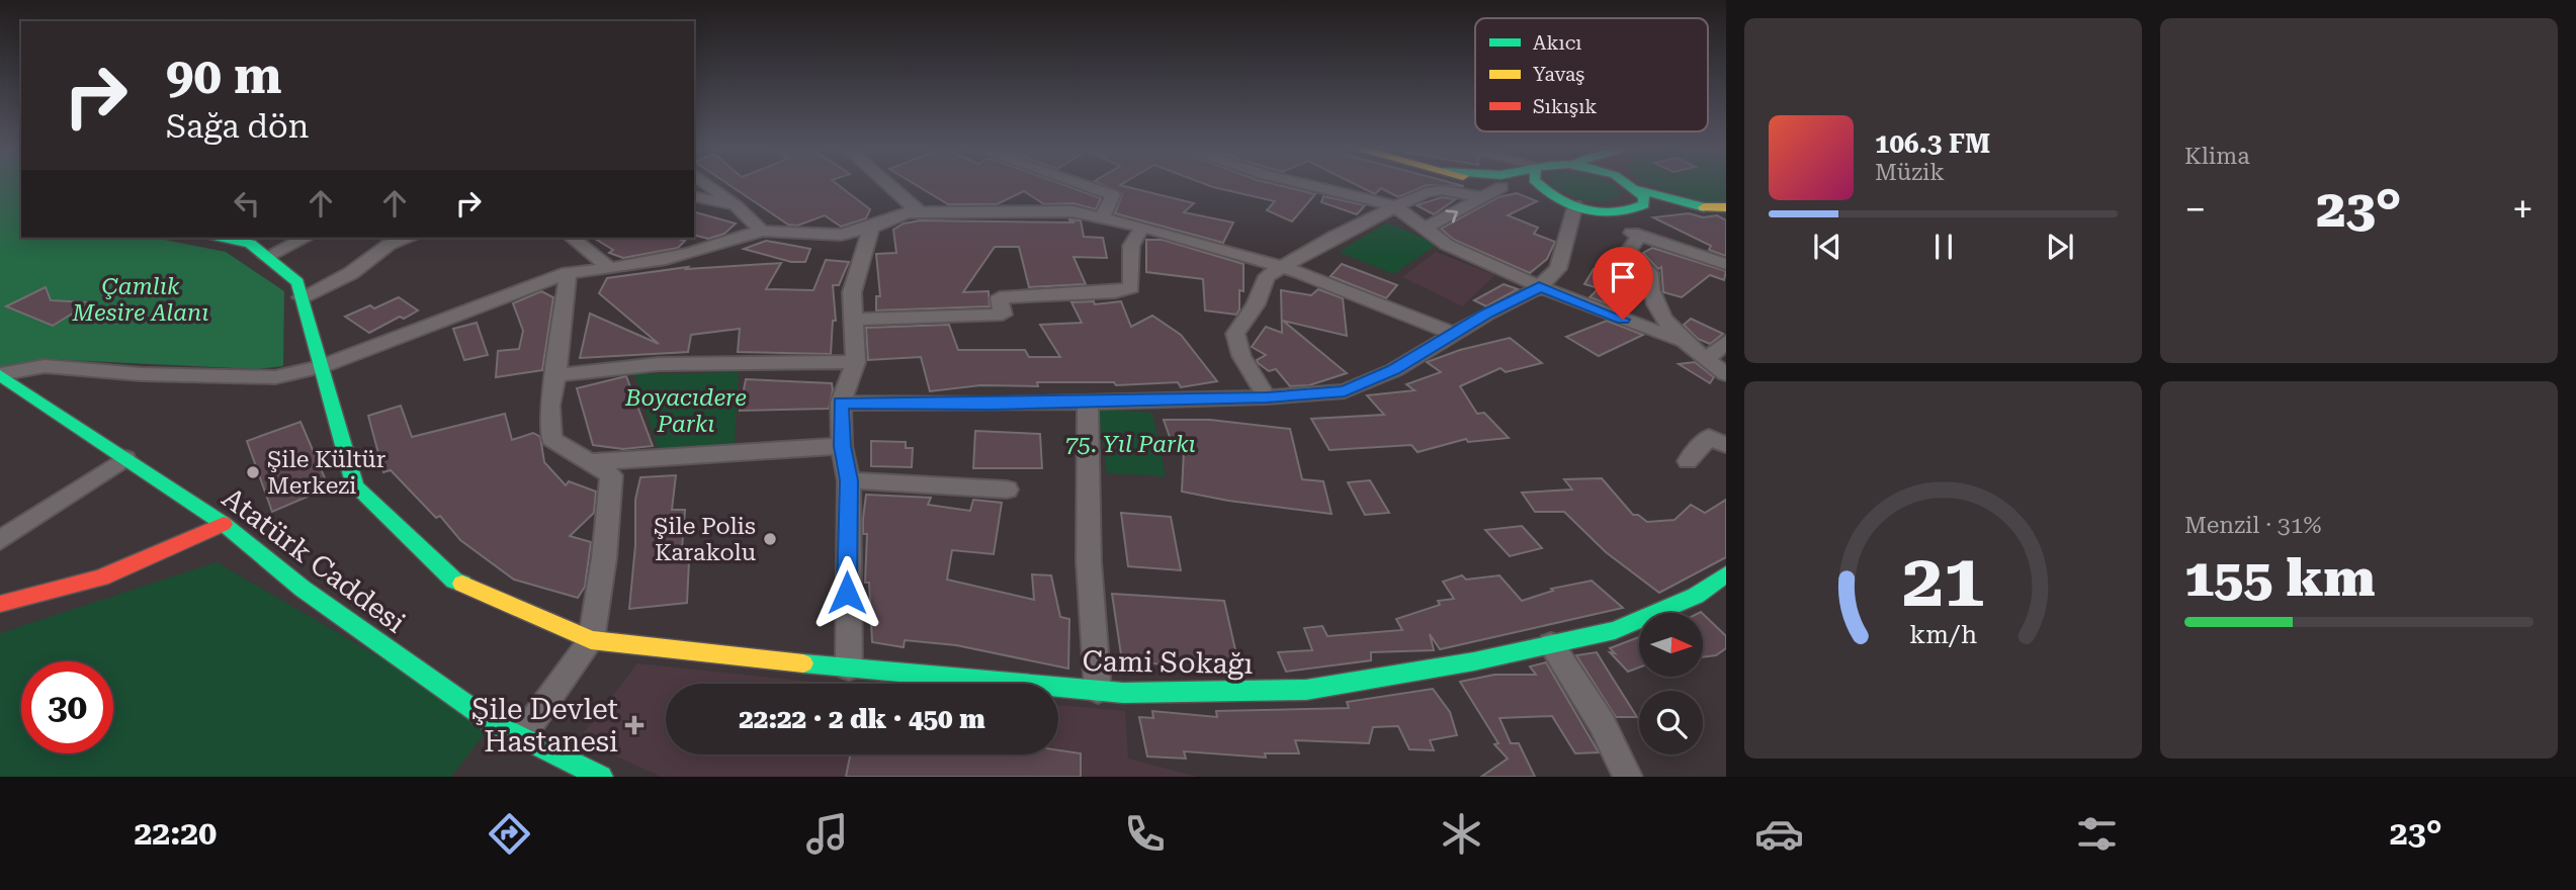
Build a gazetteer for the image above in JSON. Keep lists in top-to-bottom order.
{
  "streets": {
    "street": ["Atatürk Caddesi", "Cami Sokağı"]
  },
  "parks": ["Çamlık Mesire Alanı", "Boyacıdere Parkı", "75. Yıl Parkı"],
  "places": {
    "other": ["Şile Kültür Merkezi", "Şile Polis Karakolu"],
    "health": ["Şile Devlet Hastanesi"]
  },
  "legend": ["Akıcı", "Yavaş", "Sıkışık"],
  "north": "right",
  "page": {
    "tile": [
      "Klima",
      ["Menzil · 31%", "155 km"]
    ],
    "turn": ["90 m", "Sağa dön"],
    "song": ["106.3 FM", "Müzik"],
    "heat": ["−", "23°", "+"],
    "limit": "30",
    "trip": "22:22 · 2 dk · 450 m",
    "tabs": ["22:20", "23°"],
    "gauge": ["21", "km/h"]
  }
}
